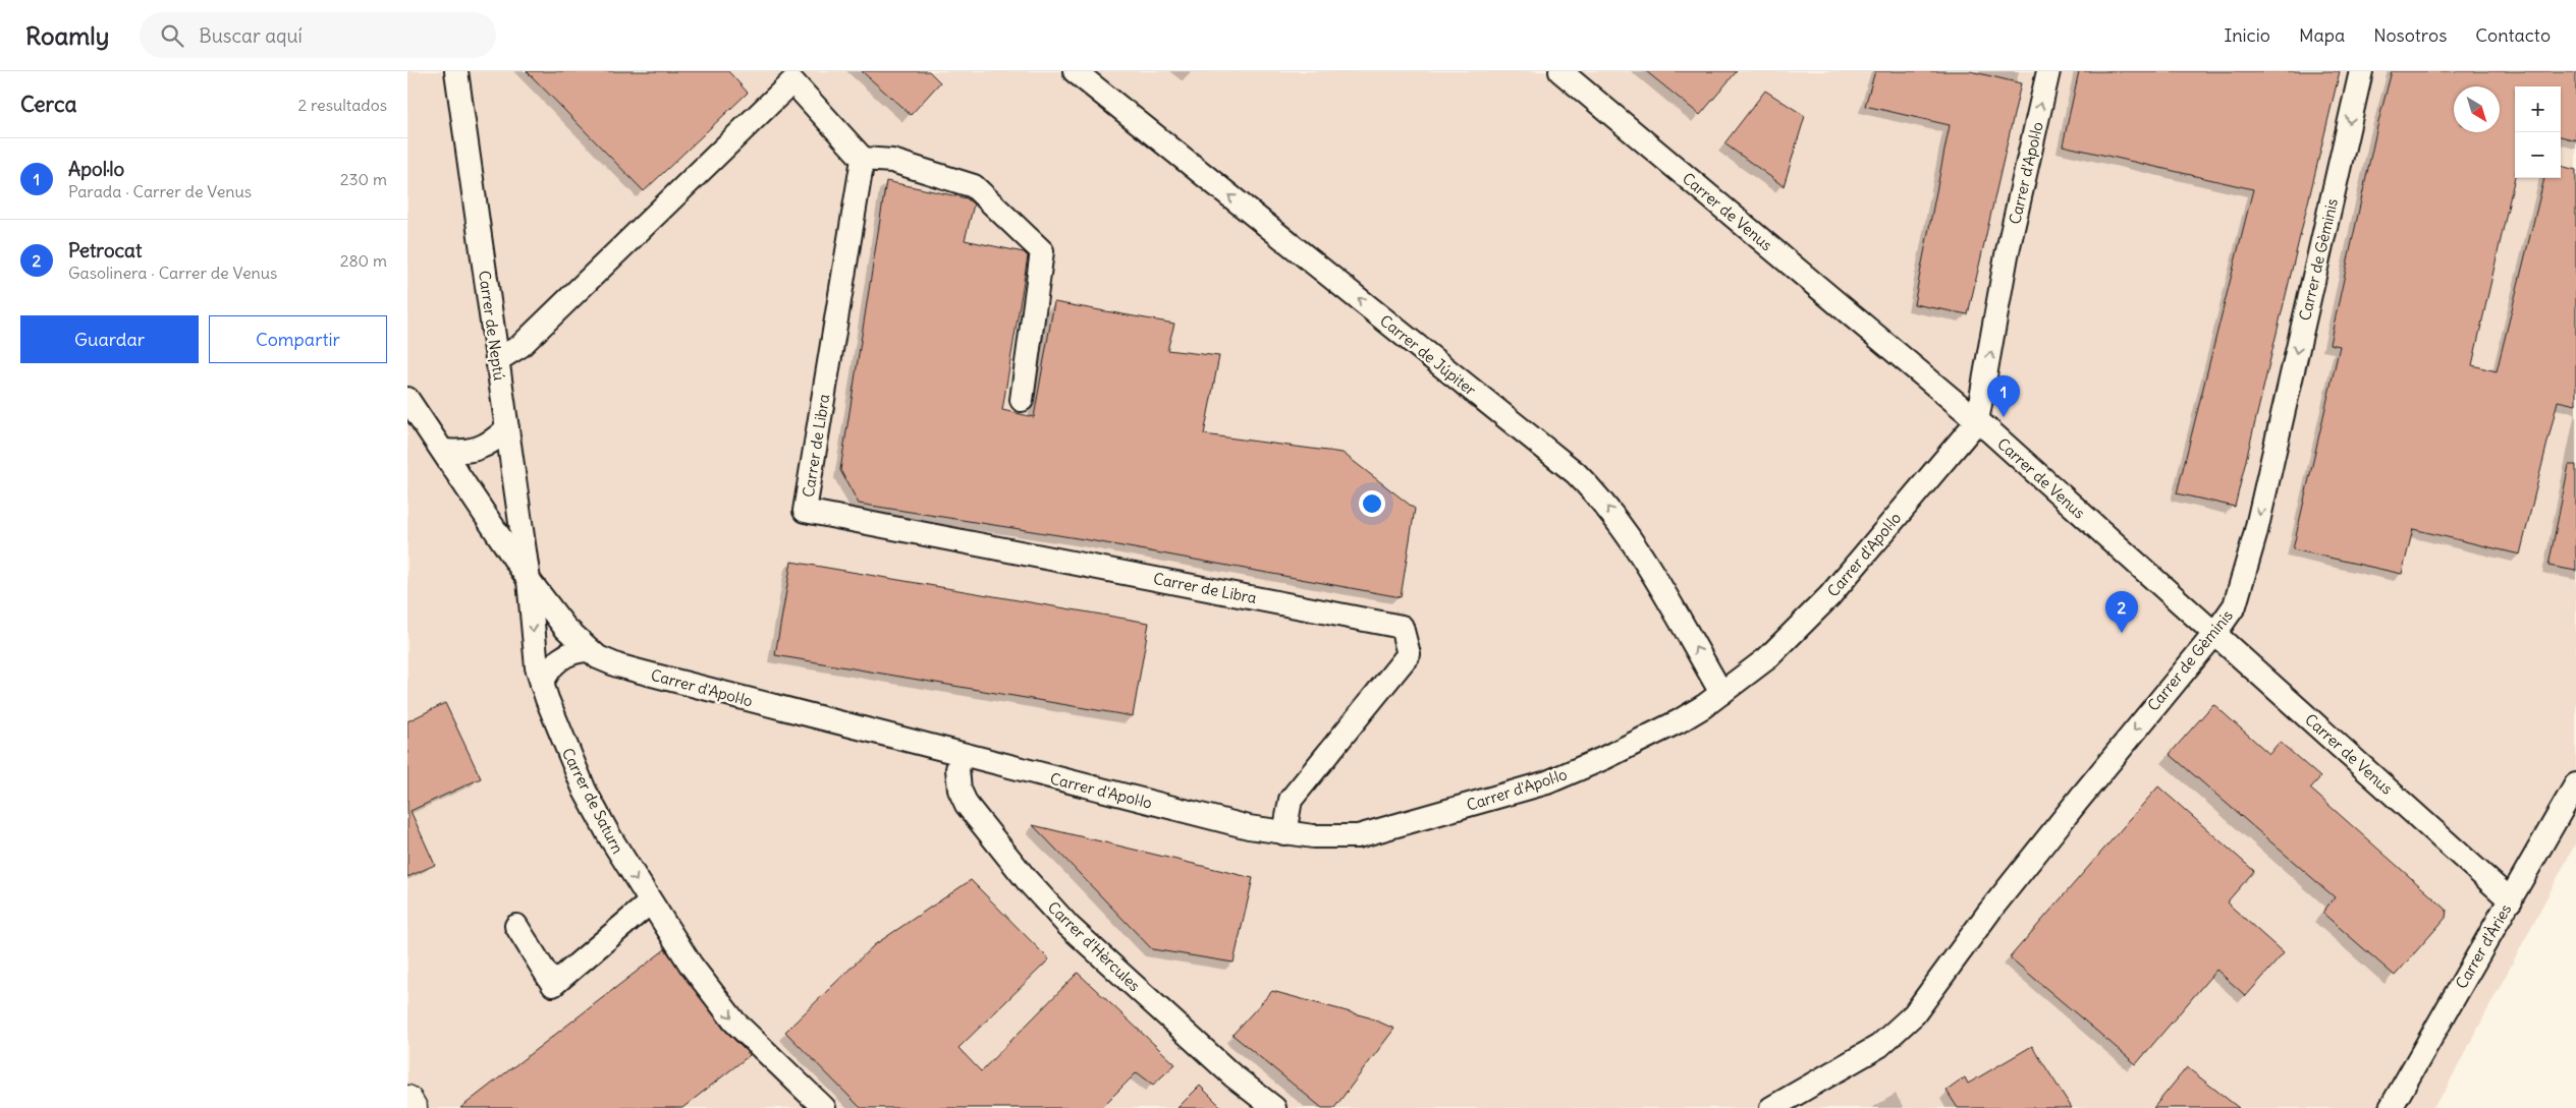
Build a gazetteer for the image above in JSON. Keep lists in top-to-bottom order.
{
  "streets": {
    "street": [
      "Carrer d'Apol·lo",
      "Carrer de Venus",
      "Carrer de Gèminis",
      "Carrer de Neptú",
      "Carrer de Júpiter",
      "Carrer de Libra",
      "Carrer de Saturn",
      "Carrer d'Hèrcules",
      "Carrer d'Àries"
    ]
  },
  "crossings": [
    ["Carrer d'Apol·lo", "Carrer de Venus"],
    ["Carrer d'Apol·lo", "Carrer de Neptú"],
    ["Carrer d'Apol·lo", "Carrer de Júpiter"],
    ["Carrer d'Apol·lo", "Carrer de Libra"],
    ["Carrer d'Apol·lo", "Carrer de Saturn"],
    ["Carrer d'Apol·lo", "Carrer d'Hèrcules"],
    ["Carrer de Venus", "Carrer de Gèminis"],
    ["Carrer de Venus", "Carrer d'Àries"],
    ["Carrer de Neptú", "Carrer de Saturn"]
  ],
  "one_way": ["Carrer de Gèminis", "Carrer de Júpiter", "Carrer de Saturn"],
  "north": "bottom right",
  "page": {
    "header": "Roamly",
    "search": "Buscar aquí",
    "nav": [
      "Inicio",
      "Mapa",
      "Nosotros",
      "Contacto"
    ],
    "heading": ["Cerca", "2 resultados"],
    "map_buttons": ["+", "−"],
    "list": [
      {
        "mark": "1",
        "name": "Apol·lo",
        "note": "Parada · Carrer de Venus",
        "value": "230 m"
      },
      {
        "mark": "2",
        "name": "Petrocat",
        "note": "Gasolinera · Carrer de Venus",
        "value": "280 m"
      }
    ],
    "buttons": ["Guardar", "Compartir"],
    "pins": ["1", "2"]
  }
}
